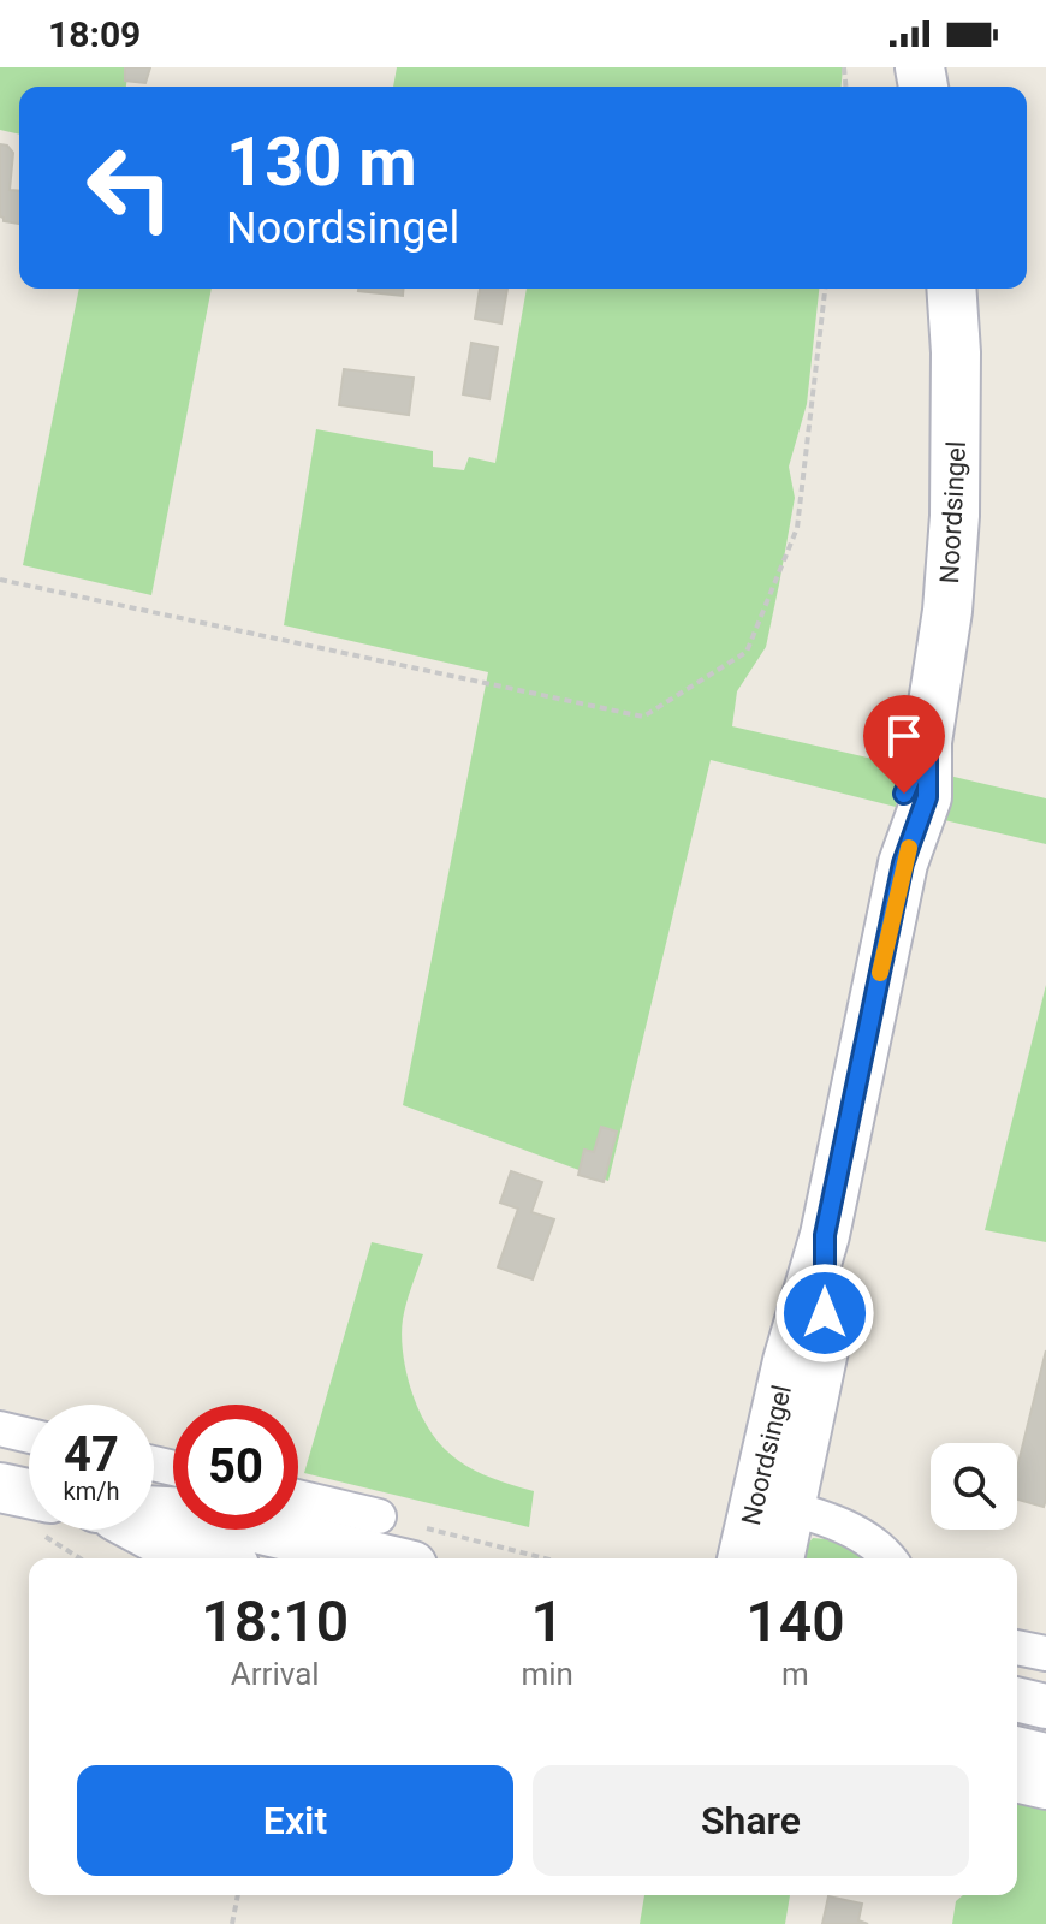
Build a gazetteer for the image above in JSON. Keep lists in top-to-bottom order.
{
  "streets": {
    "main road": ["Noordsingel"]
  },
  "page": {
    "status": "18:09",
    "turn": ["130 m", "Noordsingel"],
    "speed": "47 km/h",
    "limit": "50",
    "eta": [
      "18:10",
      "Arrival",
      "1",
      "min",
      "140",
      "m"
    ],
    "buttons": ["Exit", "Share"]
  }
}
